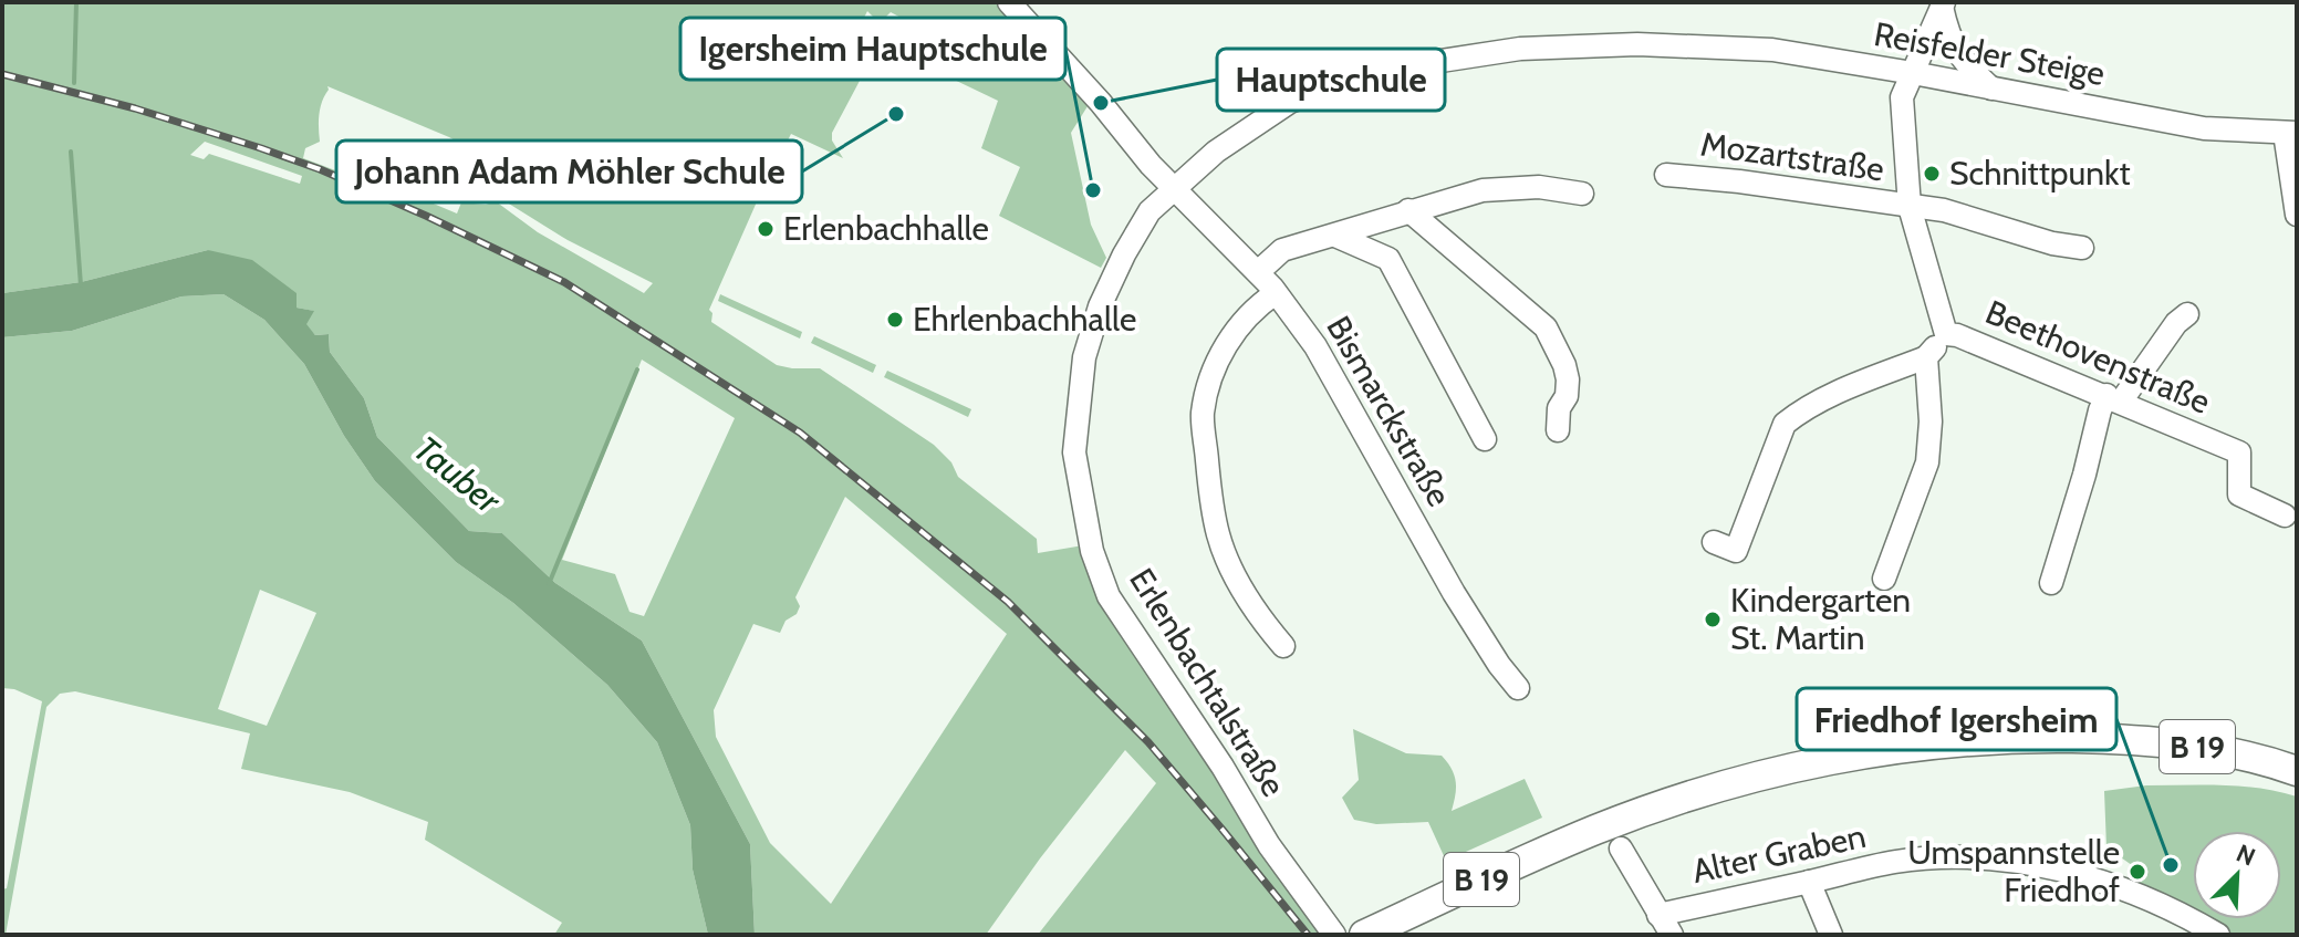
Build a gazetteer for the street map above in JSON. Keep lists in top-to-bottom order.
{
  "streets": {
    "main road": ["B 19"],
    "street": [
      "Reisfelder Steige",
      "Mozartstraße",
      "Beethovenstraße",
      "Bismarckstraße",
      "Erlenbachtalstraße",
      "Alter Graben"
    ]
  },
  "crossings": [
    ["Reisfelder Steige", "Beethovenstraße"],
    ["Reisfelder Steige", "Bismarckstraße"],
    ["Reisfelder Steige", "Erlenbachtalstraße"],
    ["Mozartstraße", "Beethovenstraße"],
    ["Bismarckstraße", "Erlenbachtalstraße"]
  ],
  "water": ["Tauber"],
  "places": [
    "Hauptschule",
    "Johann Adam Möhler Schule",
    "Schnittpunkt",
    "Igersheim Hauptschule",
    "Erlenbachhalle",
    "Ehrlenbachhalle",
    "Kindergarten St. Martin",
    "Friedhof Igersheim",
    "Umspannstelle Friedhof"
  ],
  "north": "top right"
}
